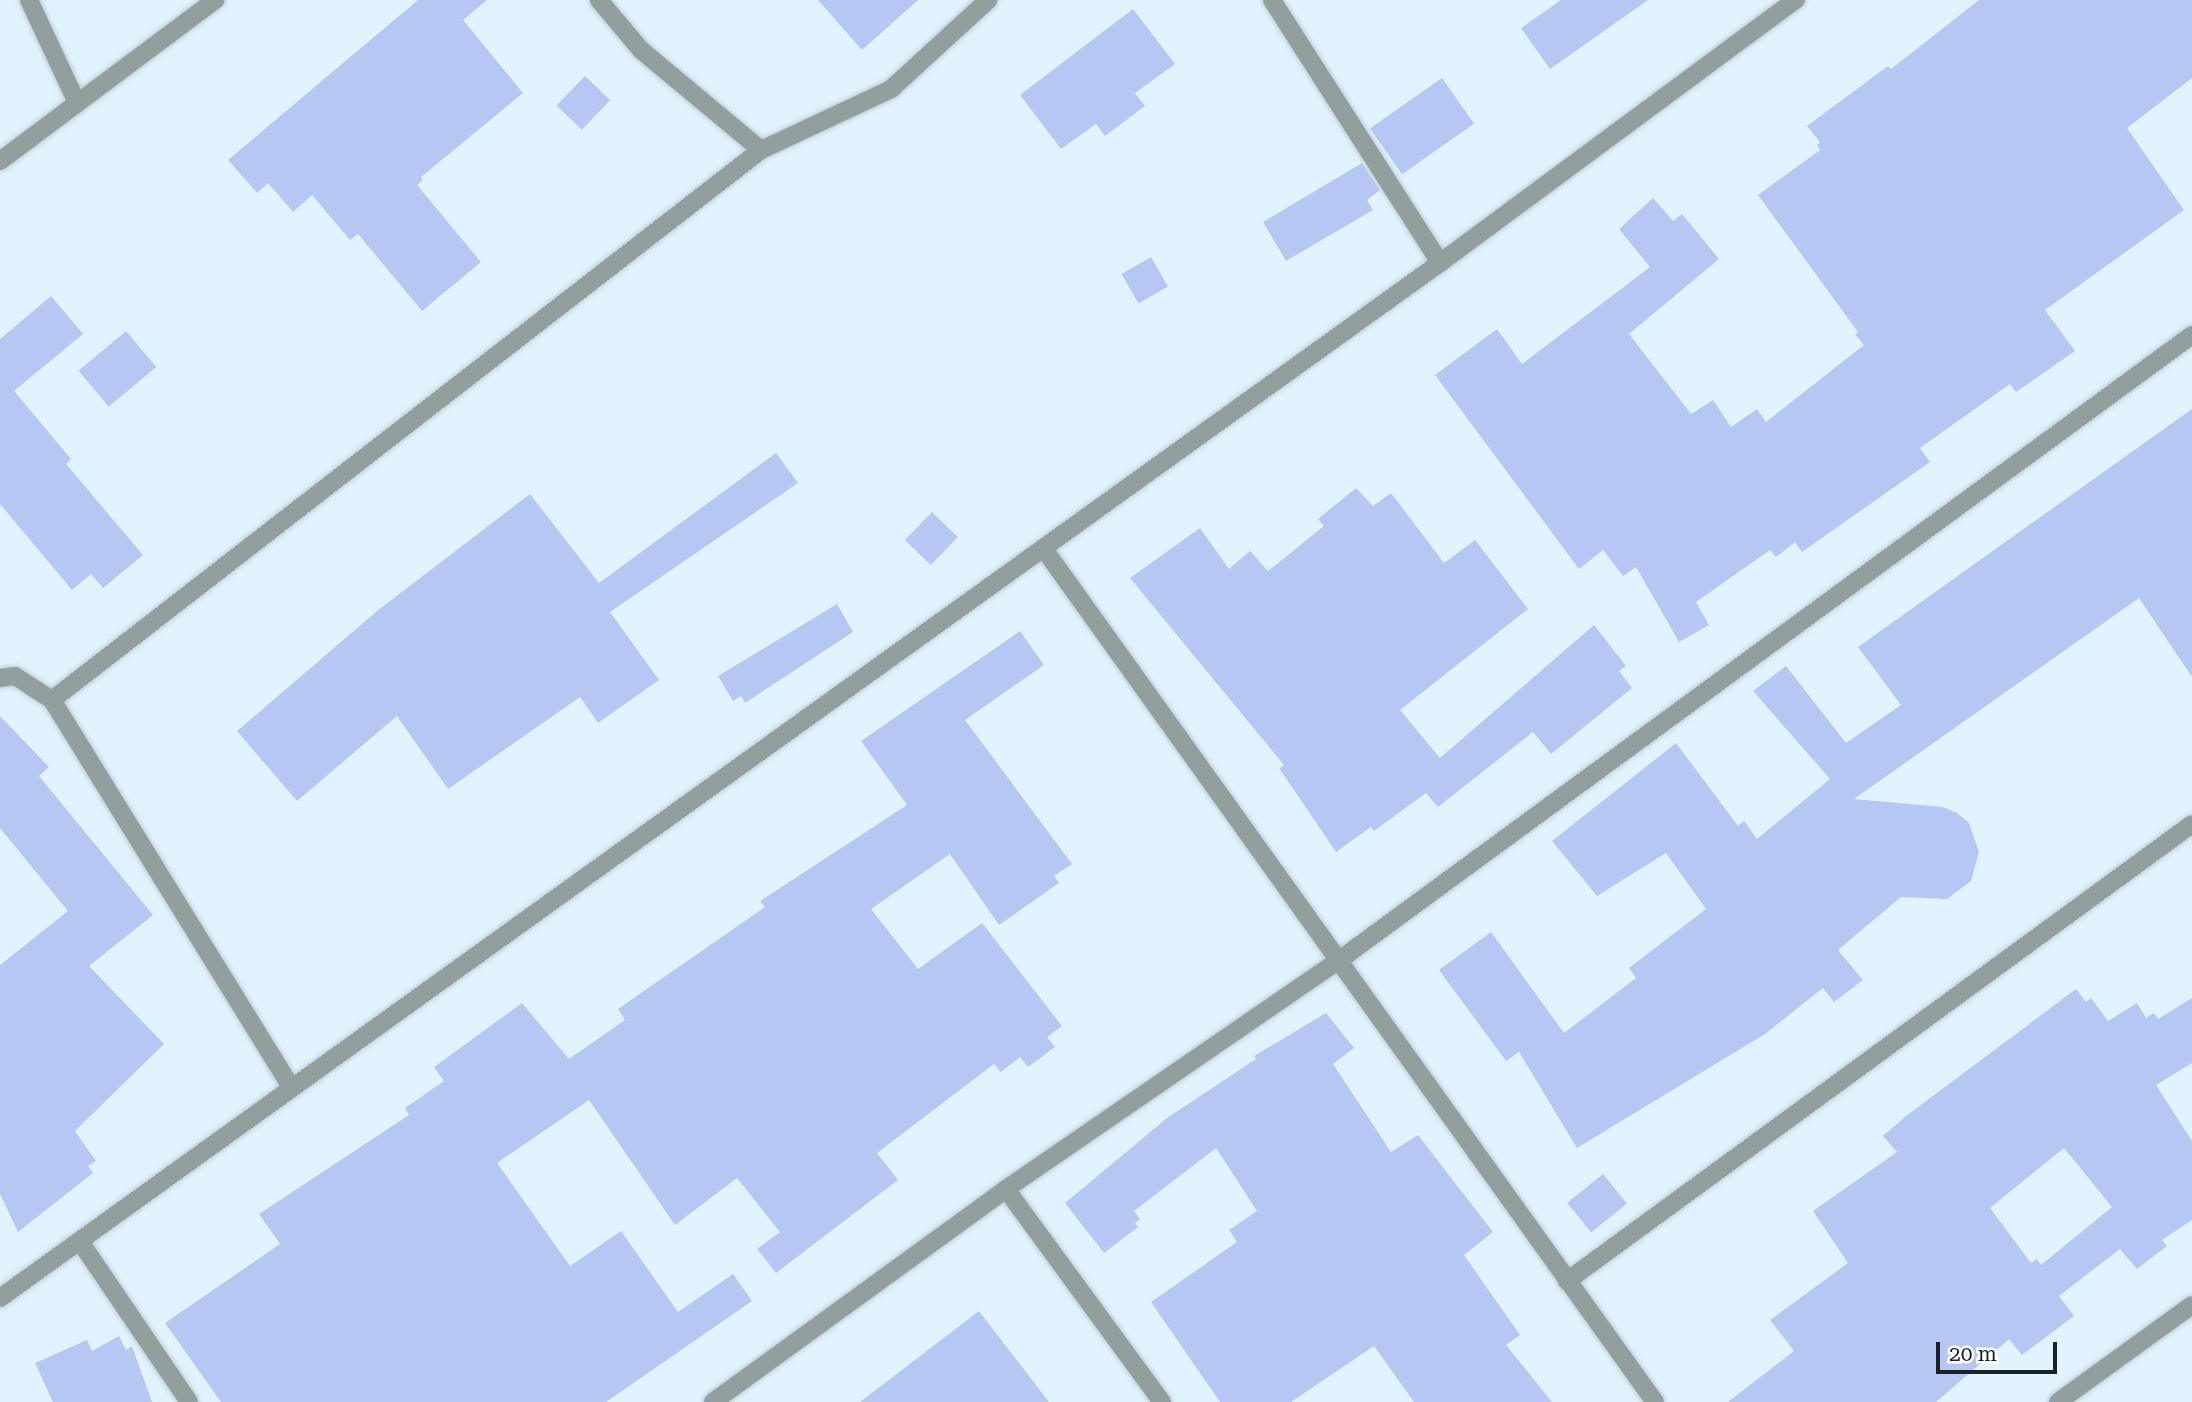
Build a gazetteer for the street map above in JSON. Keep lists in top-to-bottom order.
{
  "scale_bar": "20 m"
}
